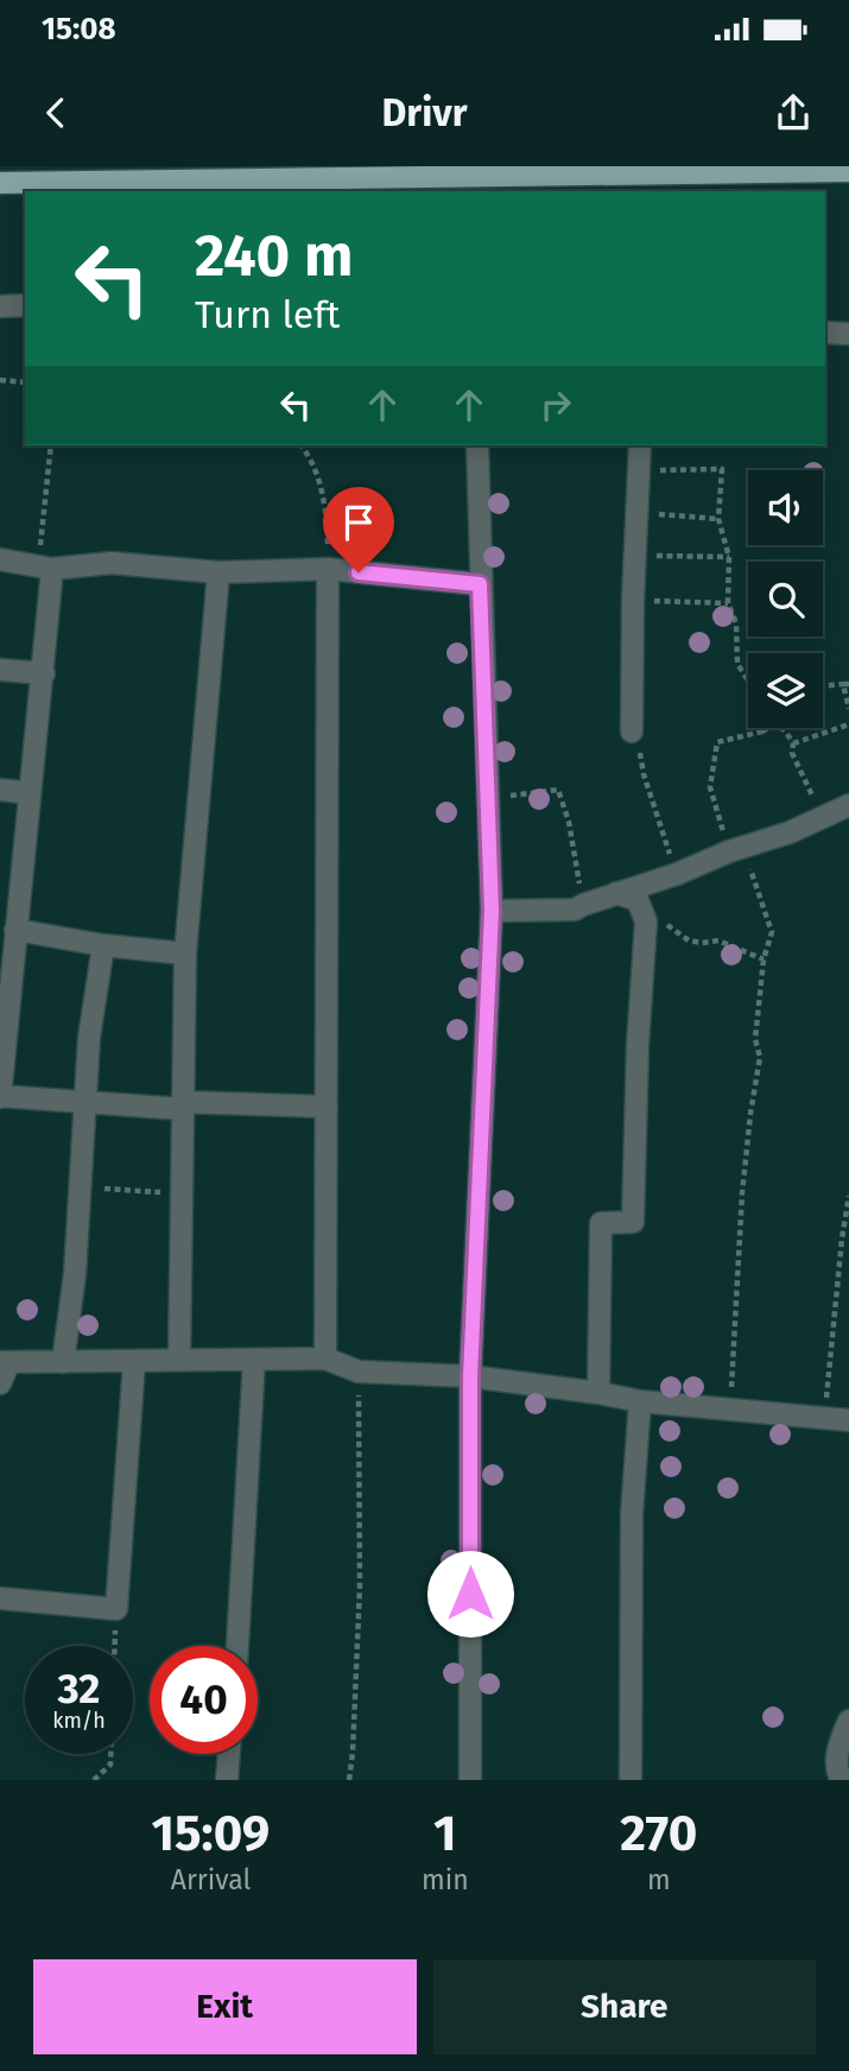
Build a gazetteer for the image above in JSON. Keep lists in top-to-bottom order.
{
  "page": {
    "status": "15:08",
    "header": "Drivr",
    "turn": ["240 m", "Turn left"],
    "speed": "32 km/h",
    "limit": "40",
    "eta": [
      "15:09",
      "Arrival",
      "1",
      "min",
      "270",
      "m"
    ],
    "buttons": ["Exit", "Share"]
  }
}
